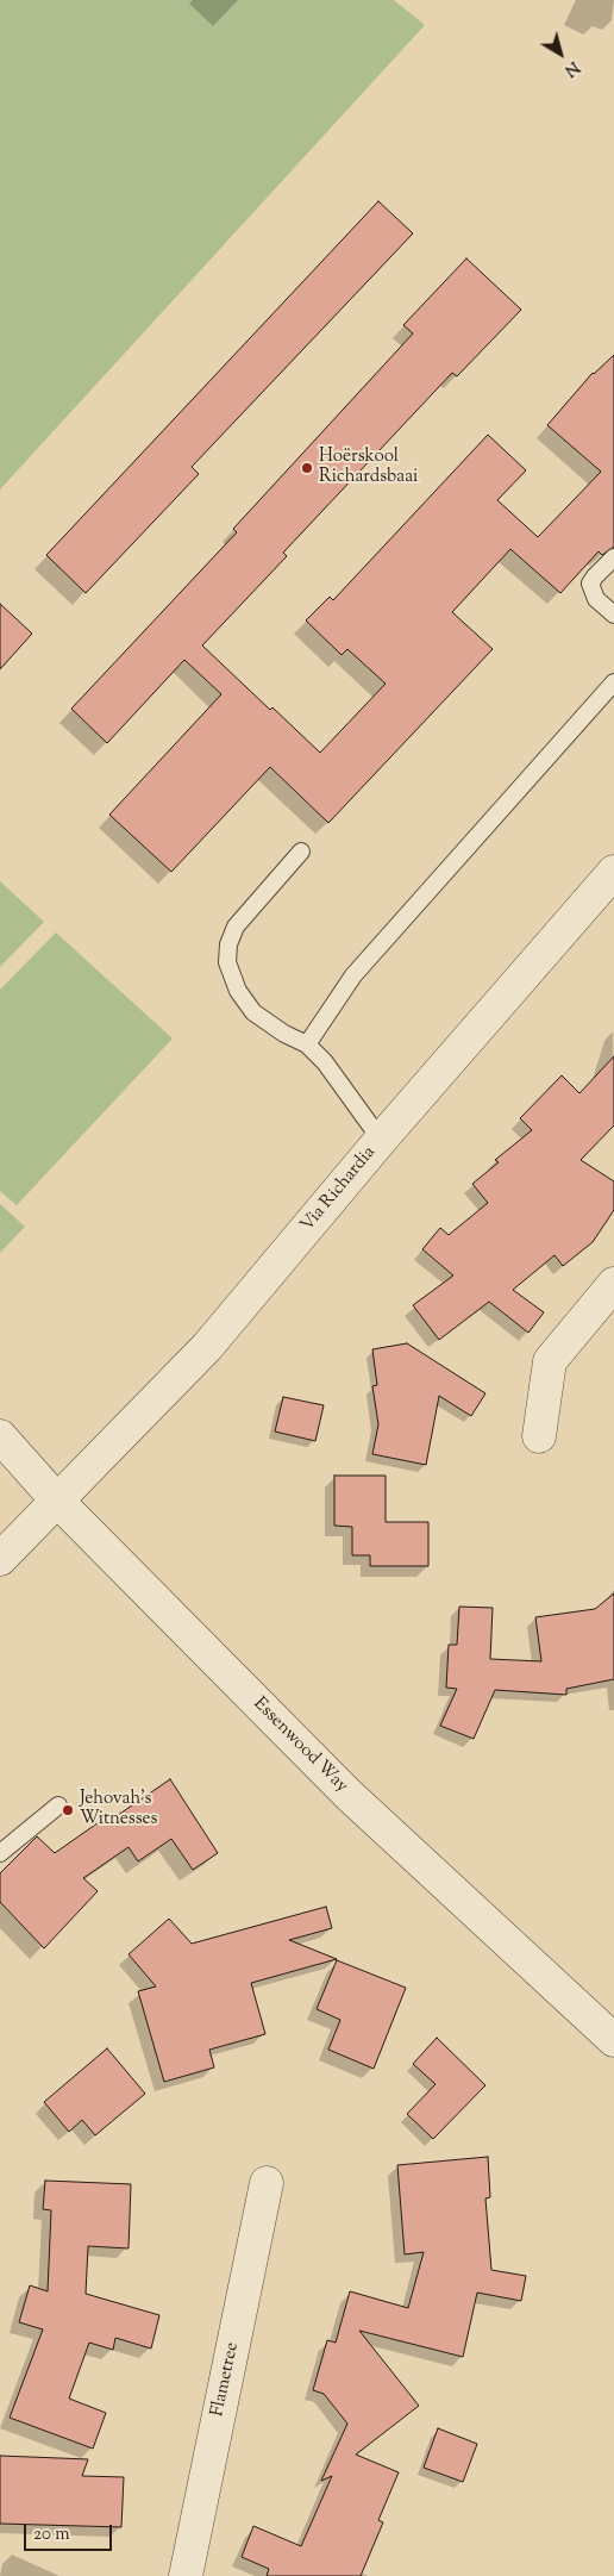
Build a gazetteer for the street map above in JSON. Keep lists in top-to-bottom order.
{
  "streets": {
    "street": ["Via Richardia", "Essenwood Way", "Flametree"]
  },
  "crossings": [
    ["Via Richardia", "Essenwood Way"]
  ],
  "places": ["Hoërskool Richardsbaai", "Jehovah's Witnesses"],
  "scale_bar": "20 m",
  "north": "bottom right"
}
